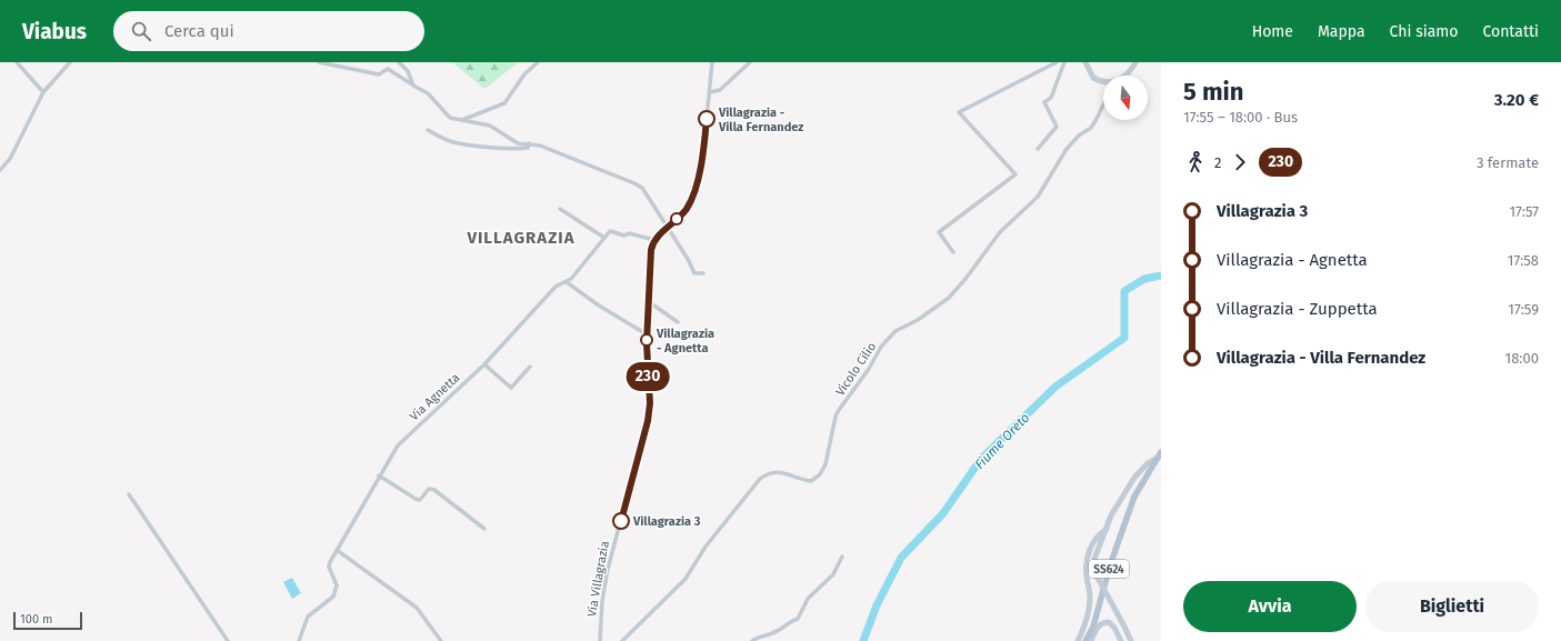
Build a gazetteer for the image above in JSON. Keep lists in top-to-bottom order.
{
  "streets": {
    "main road": ["SS624"],
    "street": ["Vicolo Cilio", "Via Agnetta", "Via Villagrazia"]
  },
  "districts": ["VILLAGRAZIA"],
  "water": ["Fiume Oreto"],
  "places": ["Villagrazia - Villa Fernandez", "Villagrazia - Agnetta", "Villagrazia 3"],
  "lines": ["bus line 230"],
  "scale_bar": "100 m",
  "north": "bottom",
  "page": {
    "header": "Viabus",
    "search": "Cerca qui",
    "nav": [
      "Home",
      "Mappa",
      "Chi siamo",
      "Contatti"
    ],
    "on_map": "230",
    "heading": ["5 min", "17:55 – 18:00 · Bus", "3.20 €"],
    "legs": ["2", "230", "3 fermate"],
    "list": [
      {
        "name": "Villagrazia 3",
        "value": "17:57"
      },
      {
        "name": "Villagrazia - Agnetta",
        "value": "17:58"
      },
      {
        "name": "Villagrazia - Zuppetta",
        "value": "17:59"
      },
      {
        "name": "Villagrazia - Villa Fernandez",
        "value": "18:00"
      }
    ],
    "buttons": ["Avvia", "Biglietti"],
    "scale": "100 m"
  }
}
